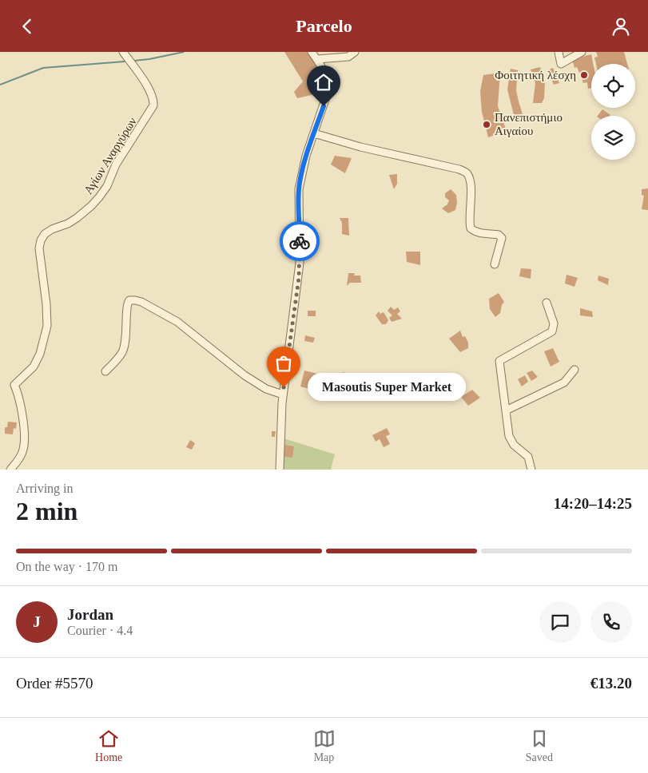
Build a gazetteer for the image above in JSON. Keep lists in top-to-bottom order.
{
  "streets": {
    "street": ["Αγίων Αναργύρων"]
  },
  "places": ["Φοιτητική λέσχη", "Πανεπιστήμιο Αιγαίου", "Masoutis Super Market"],
  "page": {
    "header": "Parcelo",
    "bubble": "Masoutis Super Market",
    "heading": ["2 min", "Arriving in", "14:20–14:25"],
    "panel": [
      "Jordan",
      "Courier · 4.4",
      "Order #5570",
      "€13.20"
    ],
    "bar": "On the way · 170 m",
    "round": "J",
    "tabs": ["Home", "Map", "Saved"]
  }
}
